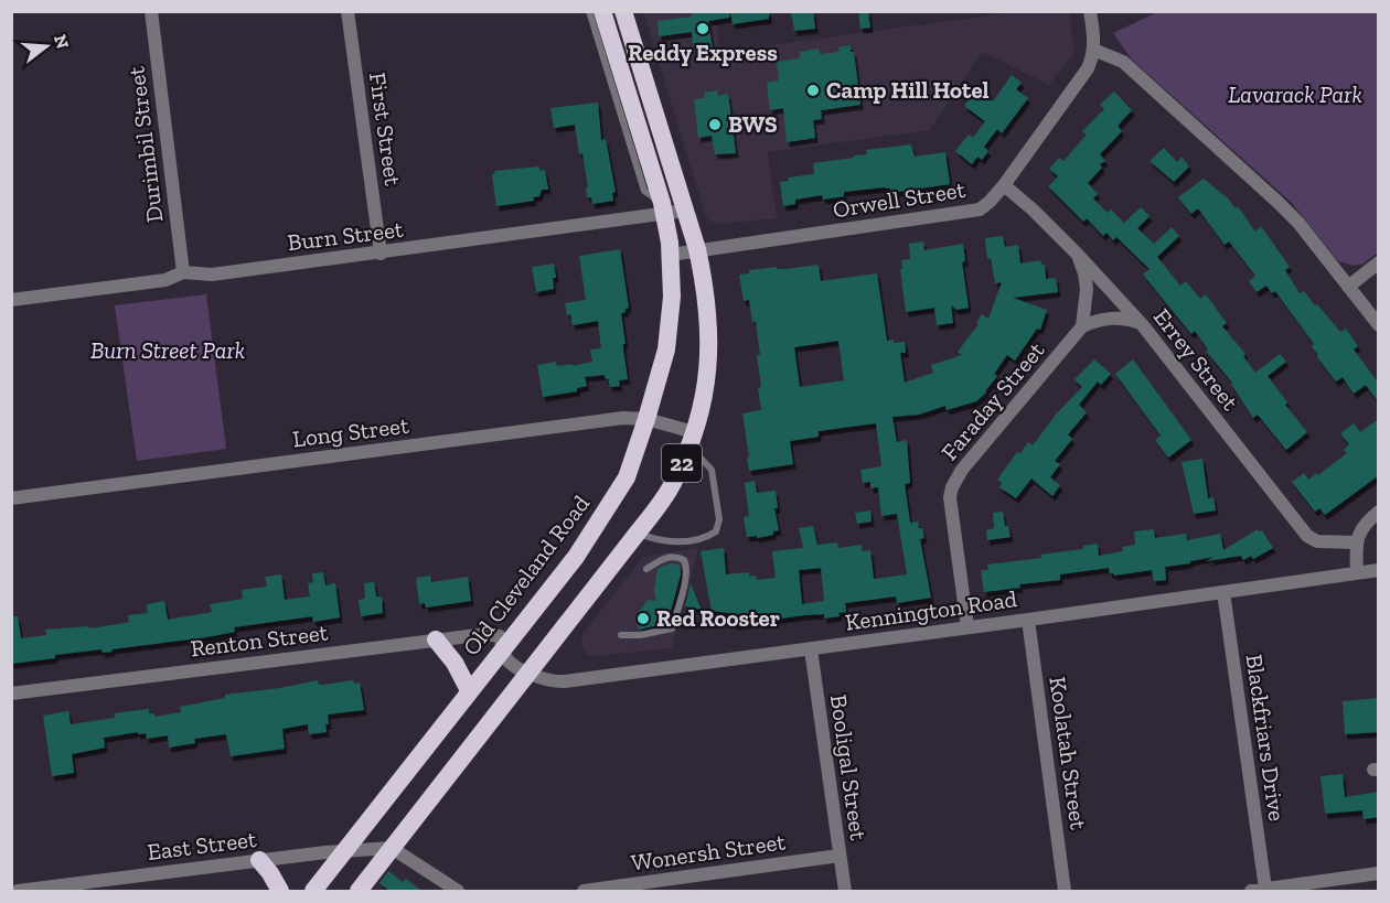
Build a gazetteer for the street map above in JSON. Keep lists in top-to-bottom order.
{
  "streets": {
    "highway": ["22", "Old Cleveland Road"],
    "street": [
      "First Street",
      "Durimbil Street",
      "Orwell Street",
      "Burn Street",
      "Errey Street",
      "Faraday Street",
      "Long Street",
      "Kennington Road",
      "Renton Street",
      "Blackfriars Drive",
      "Koolatah Street",
      "Booligal Street",
      "East Street",
      "Wonersh Street"
    ]
  },
  "crossings": [
    ["First Street", "Burn Street"],
    ["Durimbil Street", "Burn Street"],
    ["Orwell Street", "Errey Street"],
    ["Orwell Street", "22"],
    ["Orwell Street", "Old Cleveland Road"],
    ["Burn Street", "22"],
    ["Burn Street", "Old Cleveland Road"],
    ["Faraday Street", "Kennington Road"],
    ["Long Street", "22"],
    ["Long Street", "Old Cleveland Road"],
    ["22", "Kennington Road"],
    ["22", "East Street"],
    ["Old Cleveland Road", "Kennington Road"],
    ["Old Cleveland Road", "Renton Street"],
    ["Old Cleveland Road", "East Street"],
    ["Kennington Road", "Renton Street"],
    ["Kennington Road", "Blackfriars Drive"],
    ["Kennington Road", "Koolatah Street"],
    ["Kennington Road", "Booligal Street"],
    ["Booligal Street", "Wonersh Street"]
  ],
  "parks": ["Lavarack Park", "Burn Street Park"],
  "places": [
    "Reddy Express",
    "Camp Hill Hotel",
    "BWS",
    "Red Rooster"
  ],
  "north": "right"
}
